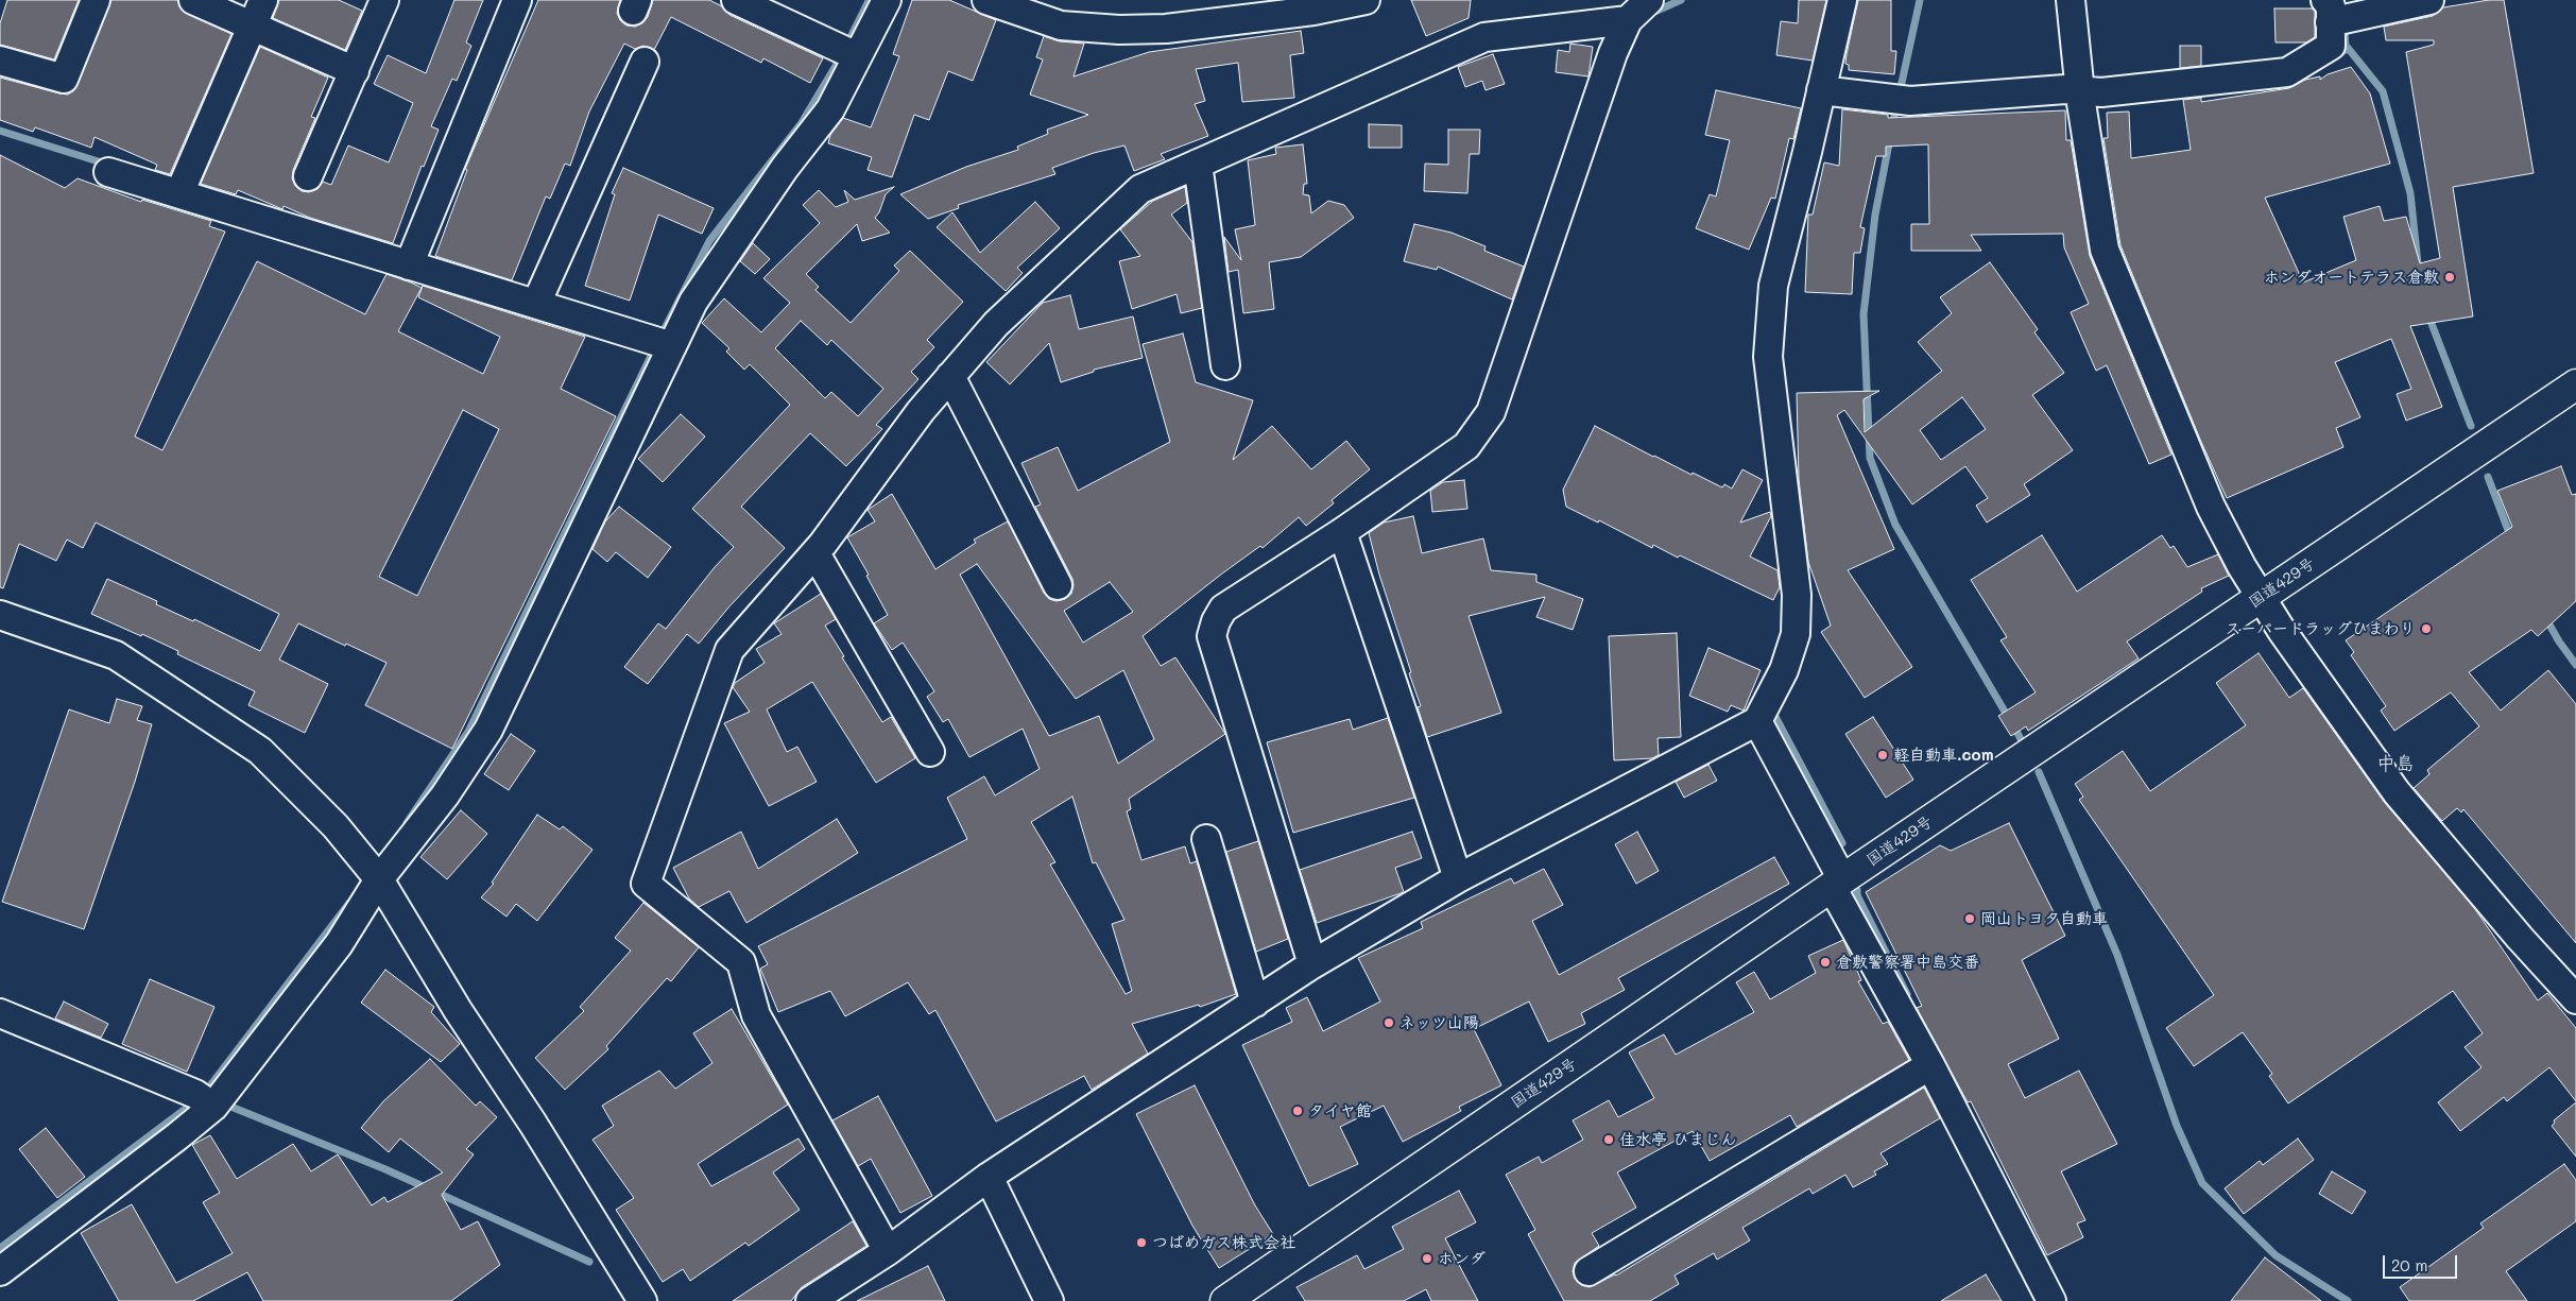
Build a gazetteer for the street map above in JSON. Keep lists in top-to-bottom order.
{
  "streets": {
    "highway": ["国道429号"]
  },
  "districts": ["中島"],
  "places": [
    "ホンダオートテラス倉敷",
    "スーパードラッグひまわり",
    "軽自動車.com",
    "岡山トヨタ自動車",
    "倉敷警察署中島交番",
    "ネッツ山陽",
    "タイヤ館",
    "佳水亭 ひまじん",
    "つばめガス株式会社",
    "ホンダ"
  ],
  "scale_bar": "20 m"
}
